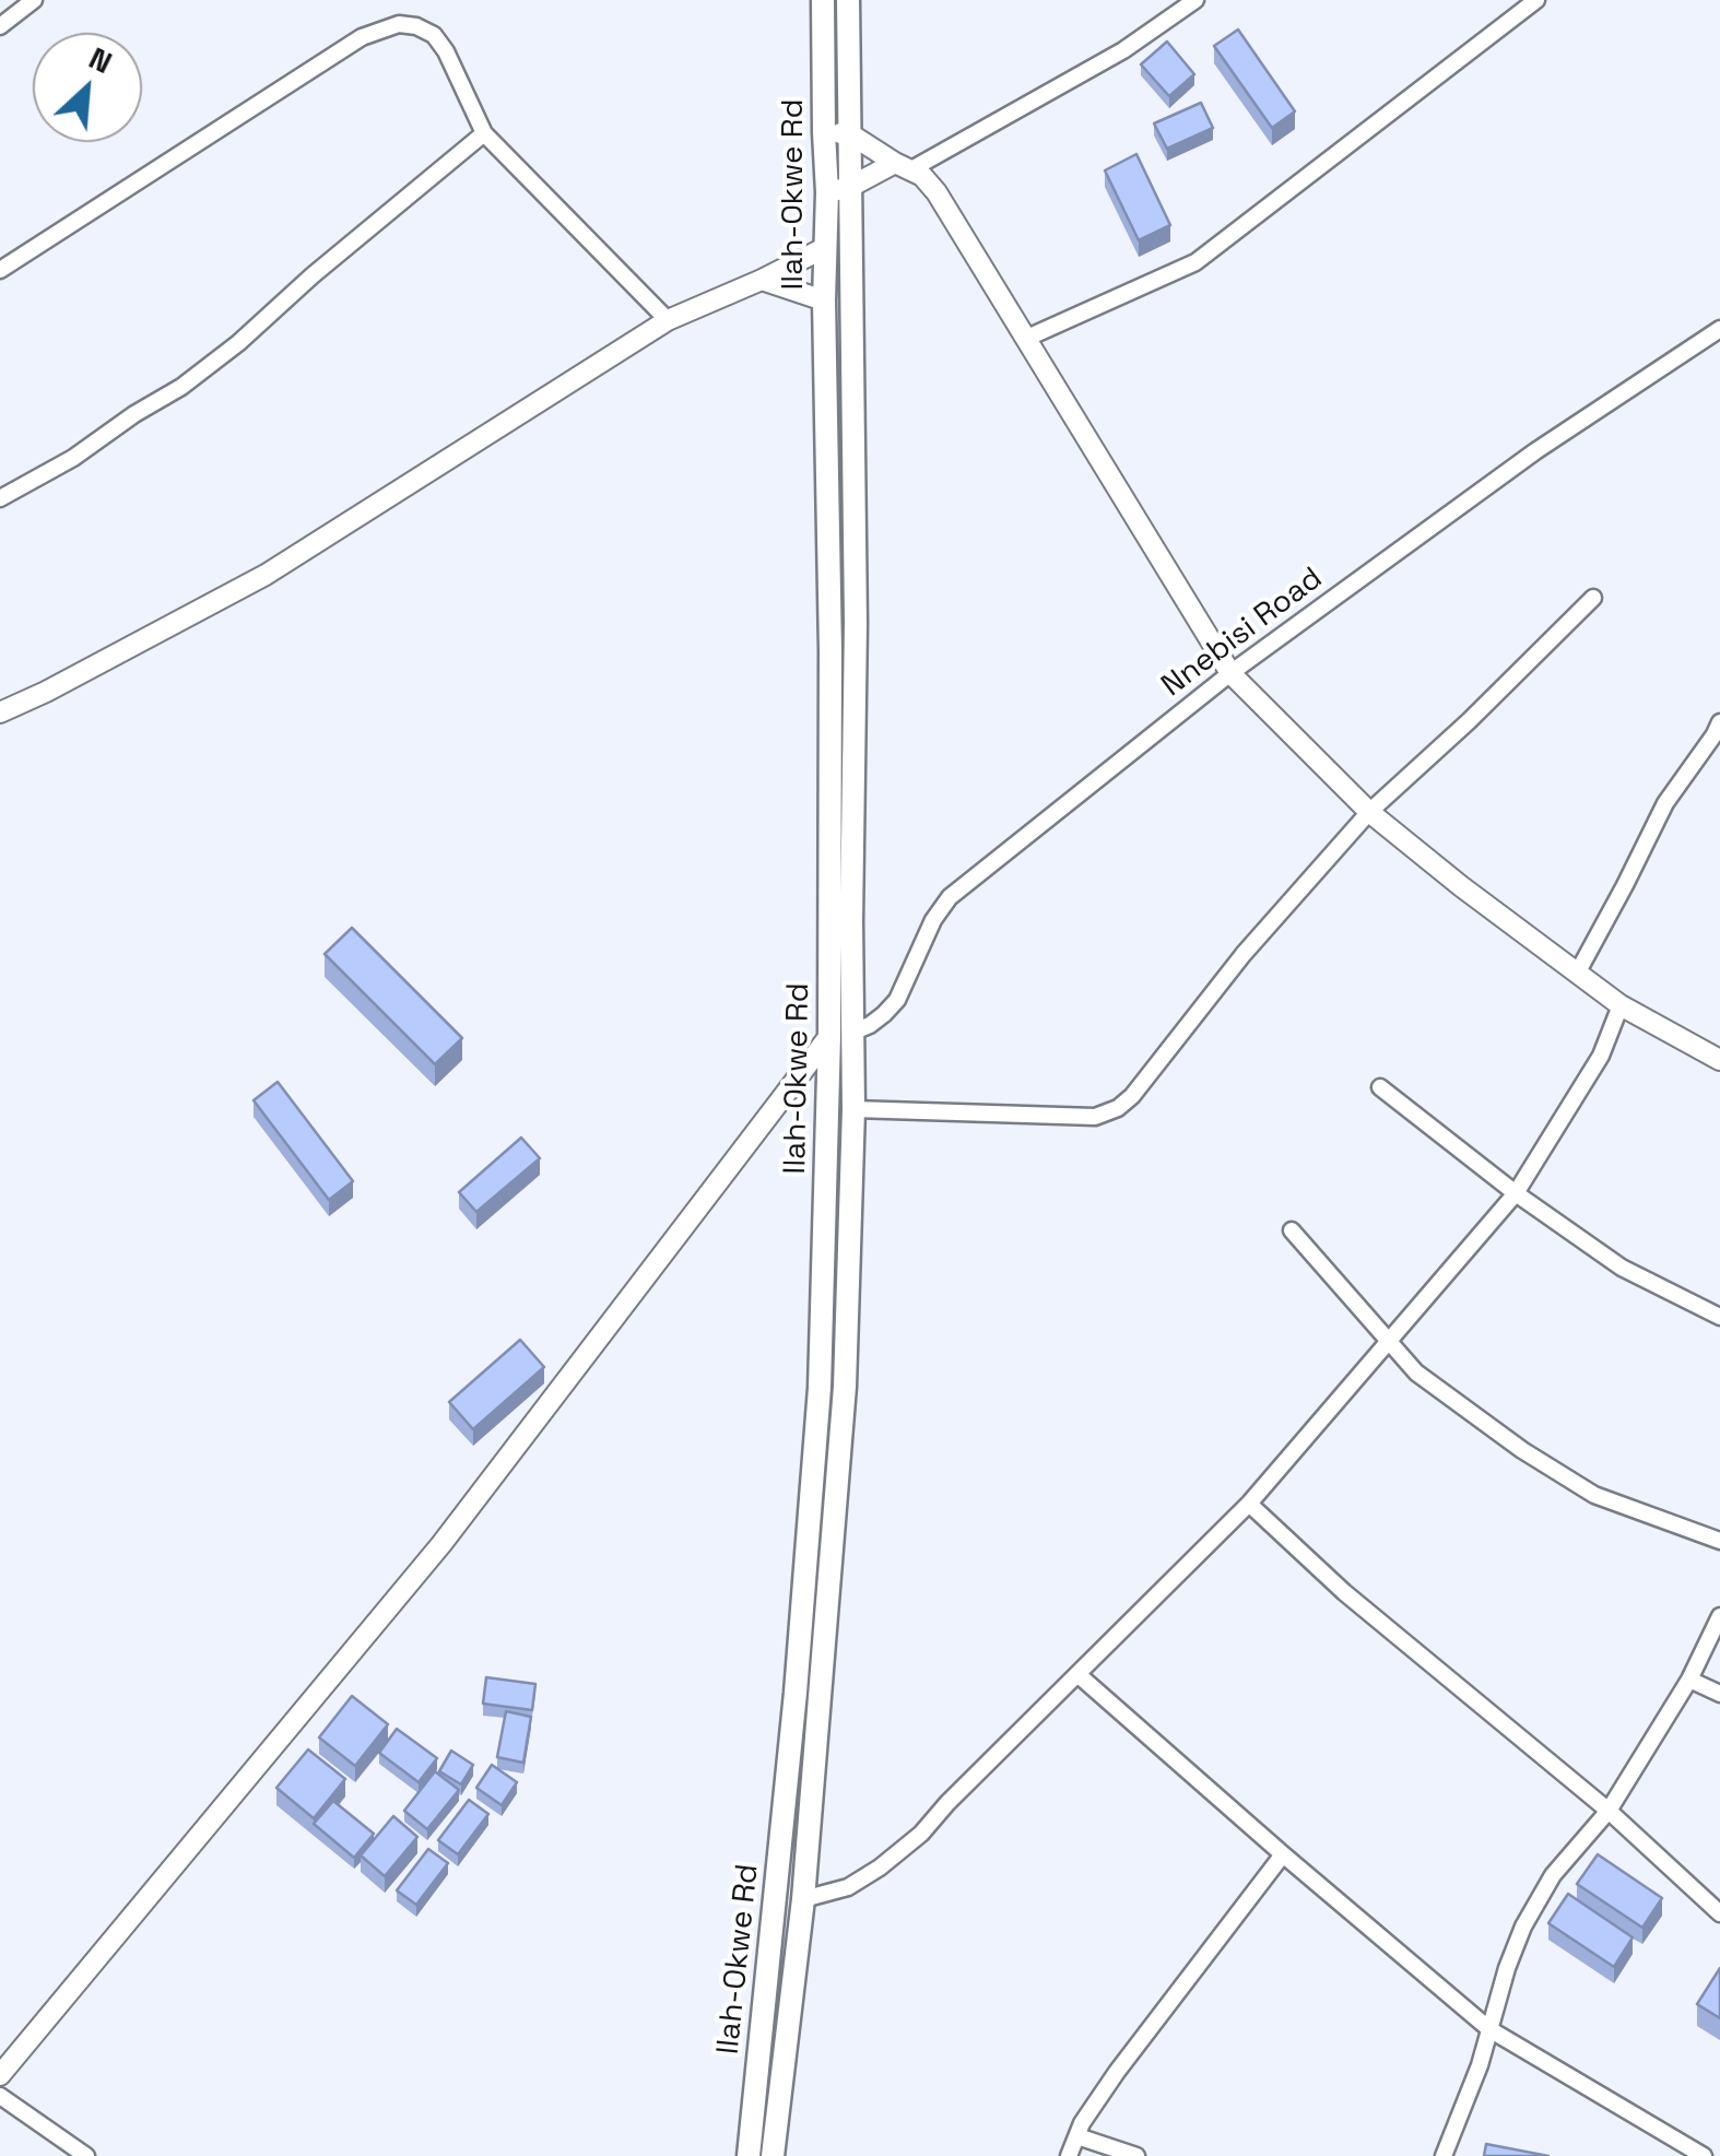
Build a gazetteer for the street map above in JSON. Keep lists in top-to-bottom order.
{
  "streets": {
    "main road": ["Ilah-Okwe Rd"],
    "street": ["Nnebisi Road"]
  },
  "crossings": [
    ["Ilah-Okwe Rd", "Nnebisi Road"]
  ],
  "north": "top right"
}
